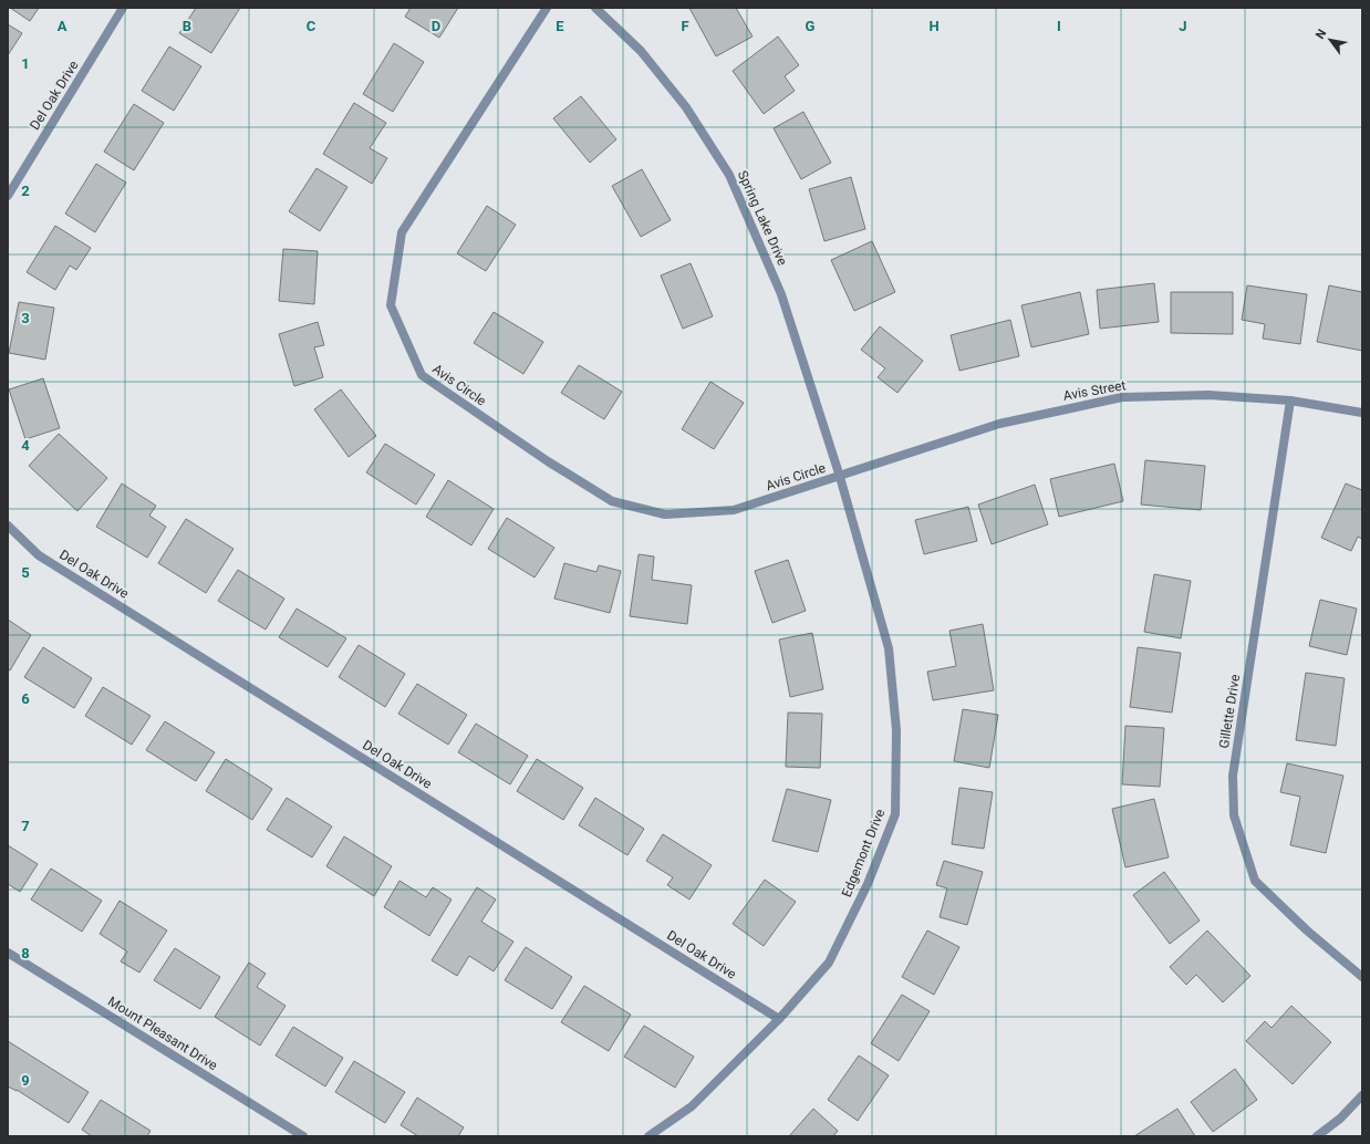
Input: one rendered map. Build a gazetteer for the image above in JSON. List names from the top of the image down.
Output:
{
  "streets": {
    "street": [
      "Del Oak Drive",
      "Spring Lake Drive",
      "Avis Circle",
      "Avis Street",
      "Gillette Drive",
      "Edgemont Drive",
      "Mount Pleasant Drive"
    ]
  },
  "crossings": [
    ["Del Oak Drive", "Edgemont Drive"],
    ["Spring Lake Drive", "Avis Circle"],
    ["Spring Lake Drive", "Avis Street"],
    ["Spring Lake Drive", "Edgemont Drive"],
    ["Avis Circle", "Avis Street"],
    ["Avis Circle", "Edgemont Drive"],
    ["Avis Street", "Gillette Drive"],
    ["Avis Street", "Edgemont Drive"]
  ],
  "north": "top left",
  "grid": {
    "columns": [
      "A",
      "B",
      "C",
      "D",
      "E",
      "F",
      "G",
      "H",
      "I",
      "J"
    ],
    "rows": [
      "1",
      "2",
      "3",
      "4",
      "5",
      "6",
      "7",
      "8",
      "9"
    ]
  }
}
